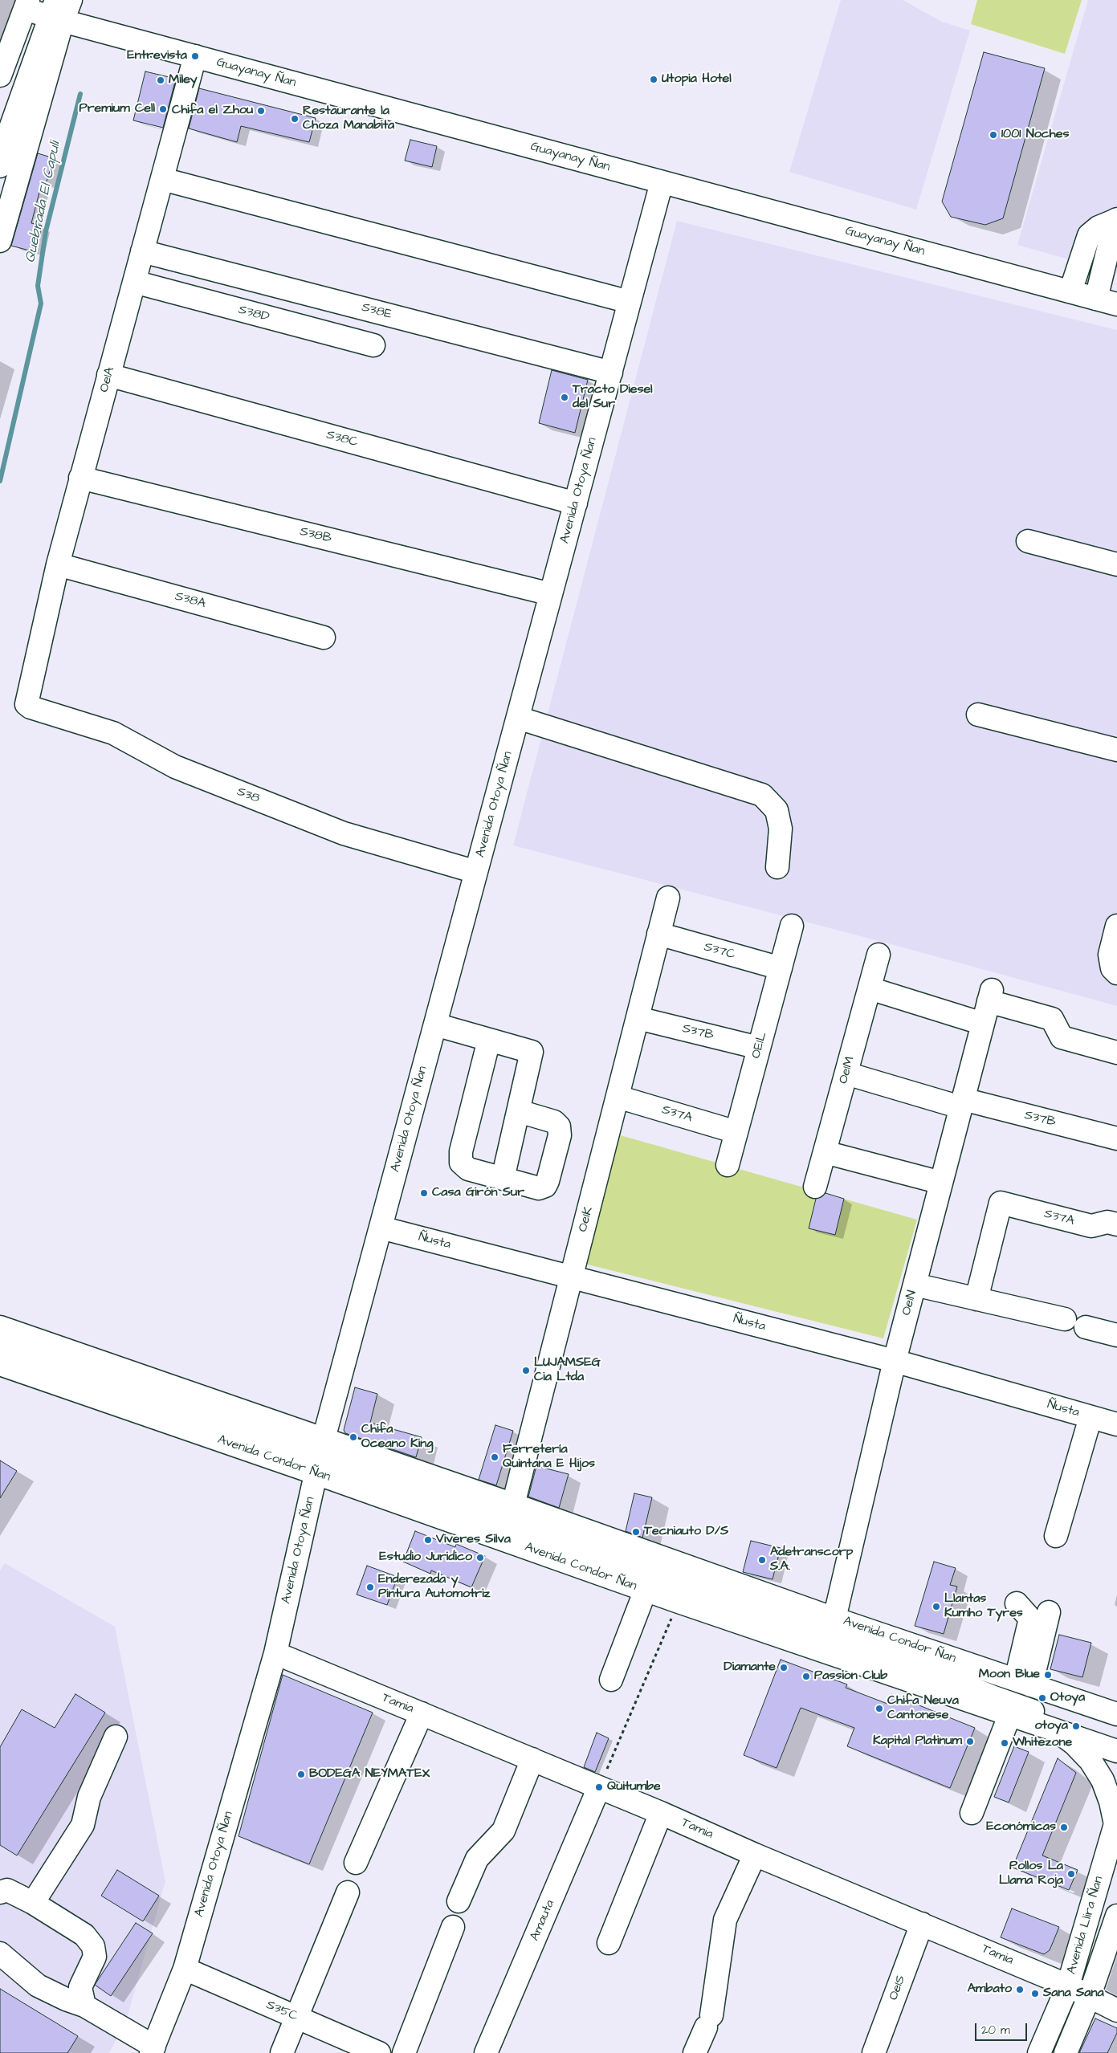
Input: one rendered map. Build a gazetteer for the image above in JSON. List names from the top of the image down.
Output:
{
  "streets": {
    "street": [
      "Guayanay Ñan",
      "S38E",
      "S38D",
      "Oe1A",
      "S38C",
      "Avenida Otoya Ñan",
      "S38B",
      "S38A",
      "S38",
      "S37C",
      "S37B",
      "OE1L",
      "Oe1M",
      "S37A",
      "Oe1K",
      "Ñusta",
      "Oe1N",
      "Avenida Condor Ñan",
      "Tamia",
      "Amauta",
      "Avenida Llira Ñan",
      "Oe1S",
      "S35C"
    ]
  },
  "crossings": [
    ["Guayanay Ñan", "Oe1A"],
    ["Guayanay Ñan", "Avenida Otoya Ñan"],
    ["S38E", "Oe1A"],
    ["S38E", "Avenida Otoya Ñan"],
    ["S38D", "Oe1A"],
    ["Oe1A", "S38C"],
    ["Oe1A", "S38B"],
    ["Oe1A", "S38A"],
    ["Oe1A", "S38"],
    ["S38C", "Avenida Otoya Ñan"],
    ["Avenida Otoya Ñan", "S38B"],
    ["Avenida Otoya Ñan", "S38"],
    ["Avenida Otoya Ñan", "Ñusta"],
    ["Avenida Otoya Ñan", "Avenida Condor Ñan"],
    ["Avenida Otoya Ñan", "Tamia"],
    ["Avenida Otoya Ñan", "S35C"],
    ["S37C", "OE1L"],
    ["S37C", "Oe1K"],
    ["S37B", "OE1L"],
    ["S37B", "Oe1M"],
    ["S37B", "Oe1K"],
    ["S37B", "Oe1N"],
    ["OE1L", "S37A"],
    ["S37A", "Oe1K"],
    ["Oe1K", "Ñusta"],
    ["Oe1K", "Avenida Condor Ñan"],
    ["Ñusta", "Oe1N"],
    ["Oe1N", "Avenida Condor Ñan"],
    ["Tamia", "Amauta"],
    ["Tamia", "Avenida Llira Ñan"],
    ["Tamia", "Oe1S"]
  ],
  "water": ["Quebrada El Capuli"],
  "places": [
    "Entrevista",
    "Utopia Hotel",
    "Miley",
    "Premium Cell",
    "Chifa el Zhou",
    "Restaurante la Choza Manabita",
    "1001 Noches",
    "Tracto Diesel del Sur",
    "Casa Girón Sur",
    "LUJAMSEG Cia Ltda",
    "Chifa Oceano King",
    "Ferretería Quintana E Hijos",
    "Tecniauto D/S",
    "Viveres Silva",
    "Estudio Juridico",
    "Adetranscorp S.A.",
    "Enderezada y Pintura Automotriz",
    "Llantas Kumho Tyres",
    "Diamante",
    "Moon Blue",
    "Passion Club",
    "Otoya",
    "Chifa Neuva Cantonese",
    "otoya",
    "Kapital Platinum",
    "Whitezone",
    "BODEGA NEYMATEX",
    "Quitumbe",
    "Económicas",
    "Pollos La Llama Roja",
    "Ambato",
    "Sana Sana"
  ],
  "scale_bar": "20 m"
}
